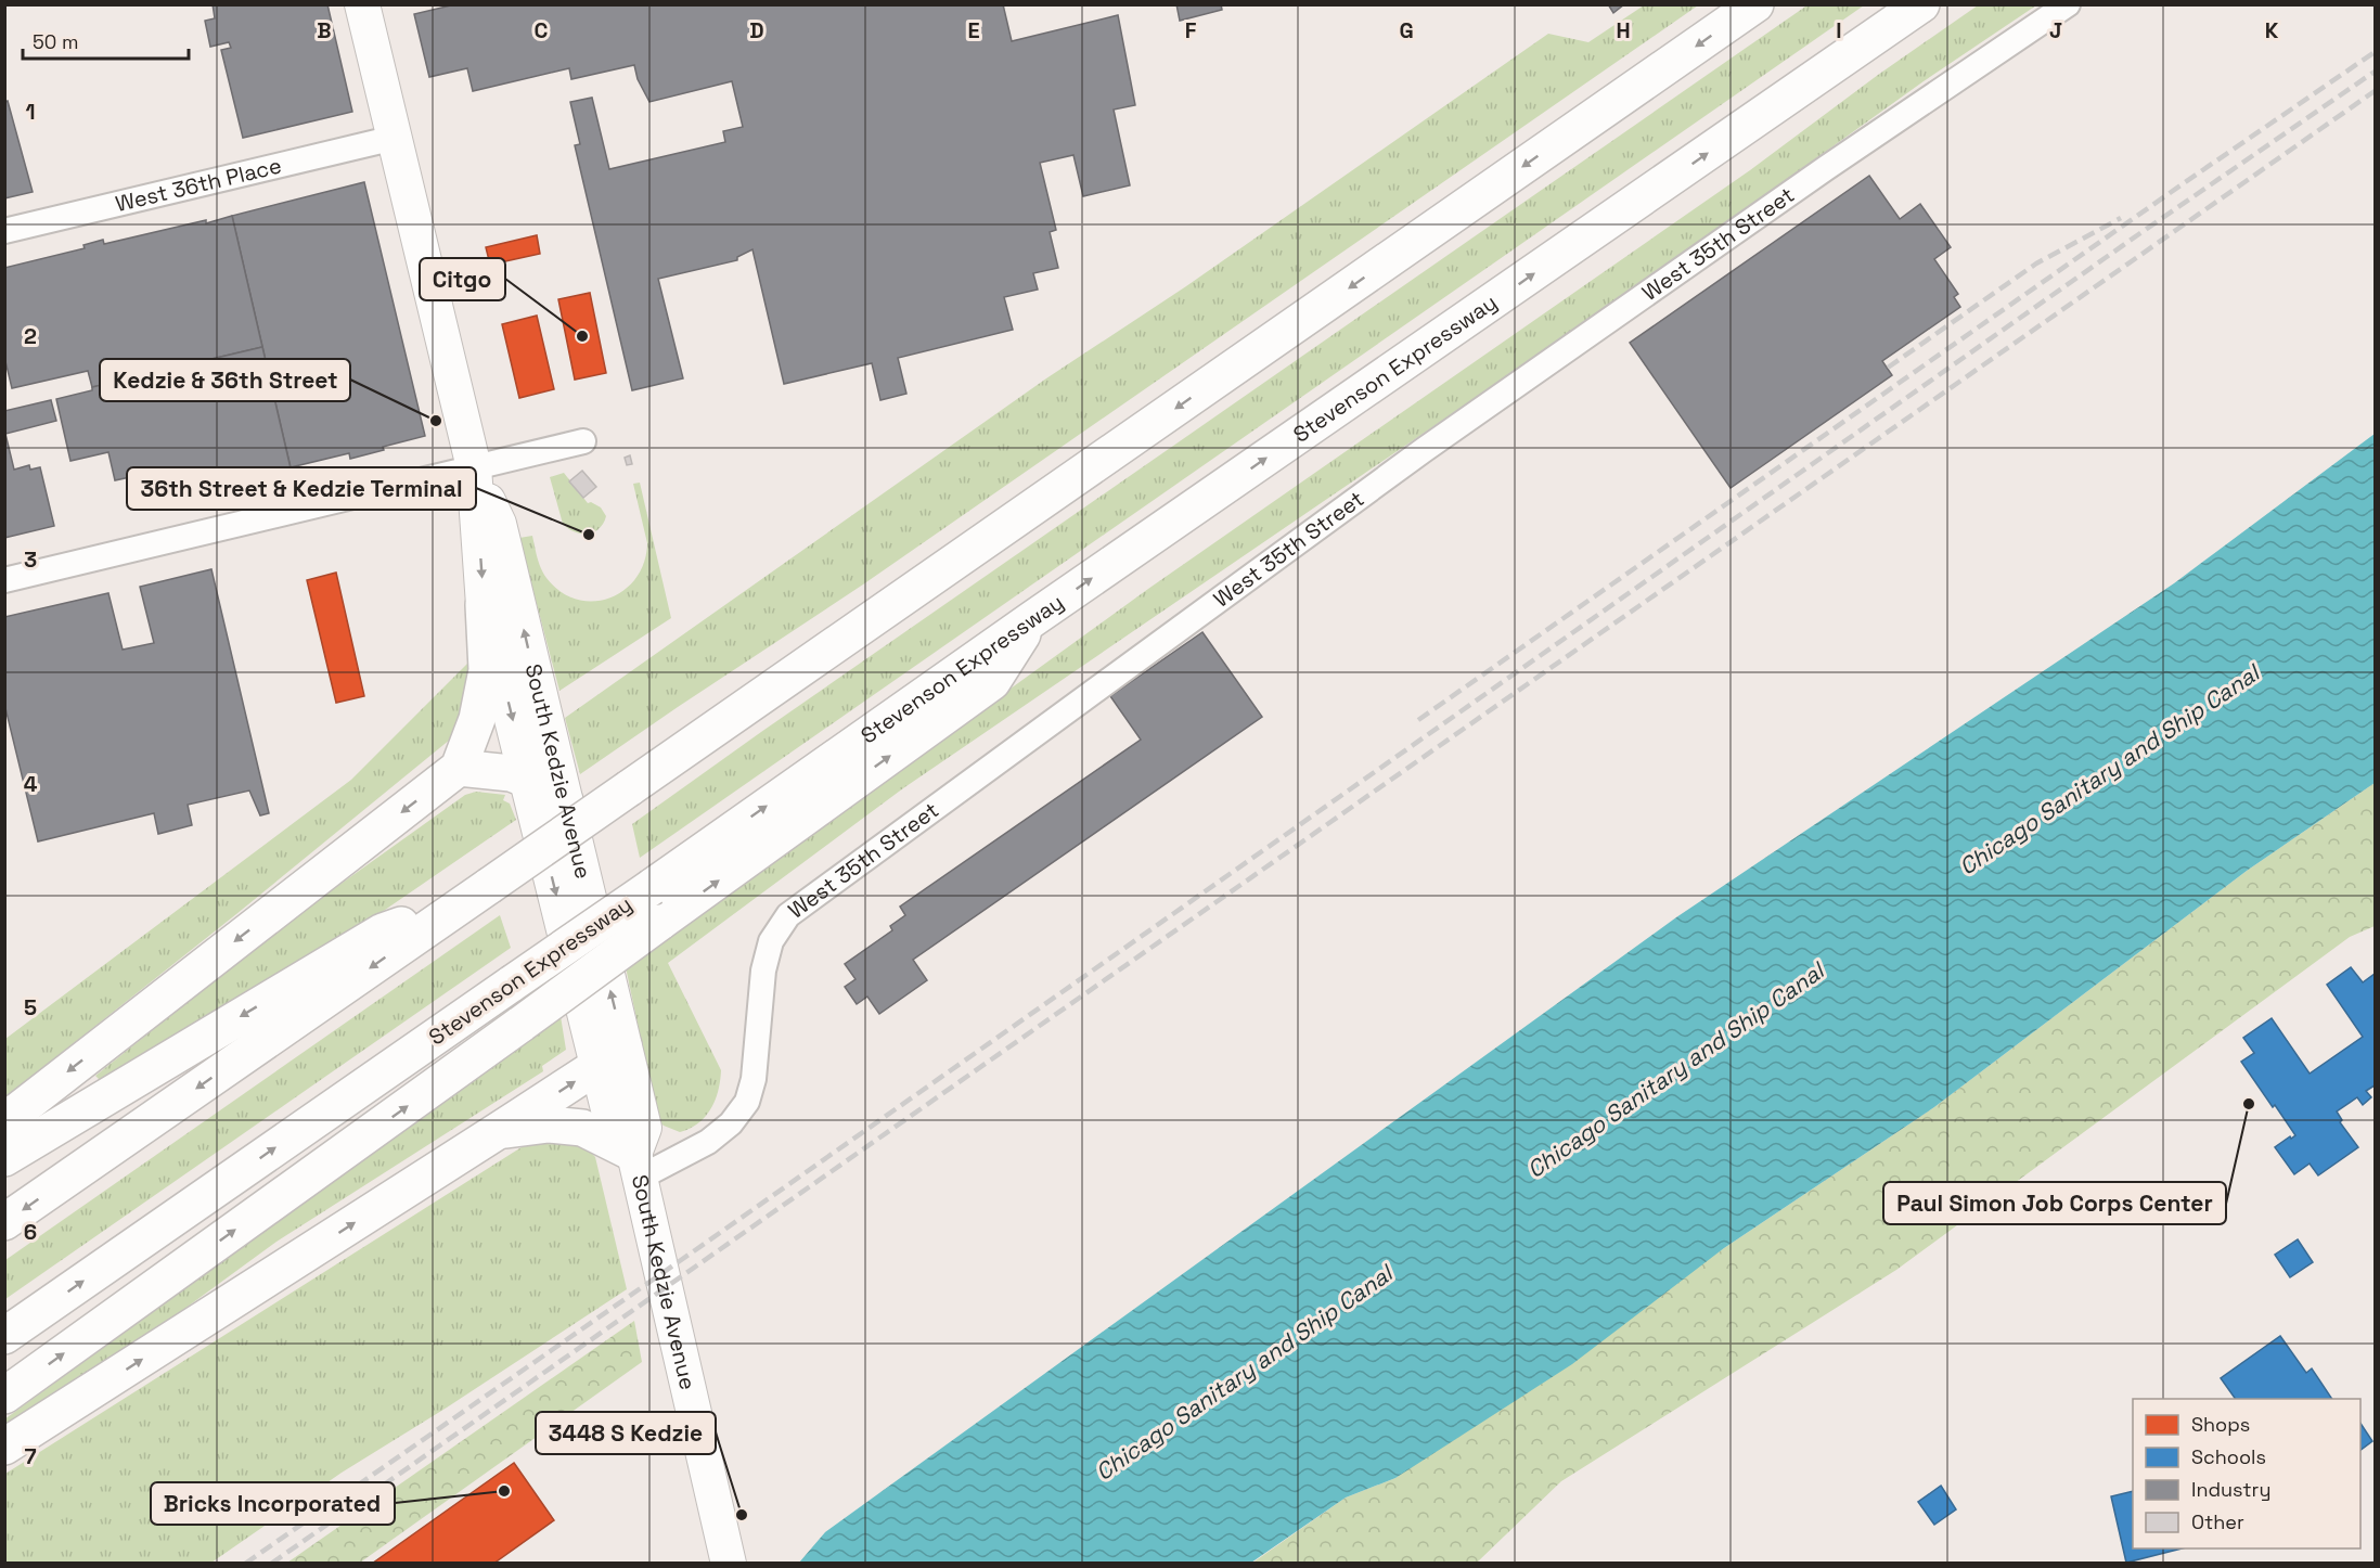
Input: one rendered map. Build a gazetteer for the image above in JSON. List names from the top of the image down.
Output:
{
  "streets": {
    "highway": ["Stevenson Expressway"],
    "main road": ["South Kedzie Avenue"],
    "street": ["West 36th Place", "West 35th Street"]
  },
  "crossings": [
    ["West 36th Place", "South Kedzie Avenue"],
    ["West 35th Street", "South Kedzie Avenue"]
  ],
  "water": ["Chicago Sanitary and Ship Canal"],
  "places": [
    "Citgo",
    "Kedzie & 36th Street",
    "36th Street & Kedzie Terminal",
    "Paul Simon Job Corps Center",
    "Bricks Incorporated",
    "3448 S Kedzie"
  ],
  "legend": [
    "Shops",
    "Schools",
    "Industry",
    "Other"
  ],
  "scale_bar": "50 m",
  "grid": {
    "columns": [
      "B",
      "C",
      "D",
      "E",
      "F",
      "G",
      "H",
      "I",
      "J",
      "K"
    ],
    "rows": [
      "1",
      "2",
      "3",
      "4",
      "5",
      "6",
      "7"
    ]
  }
}
